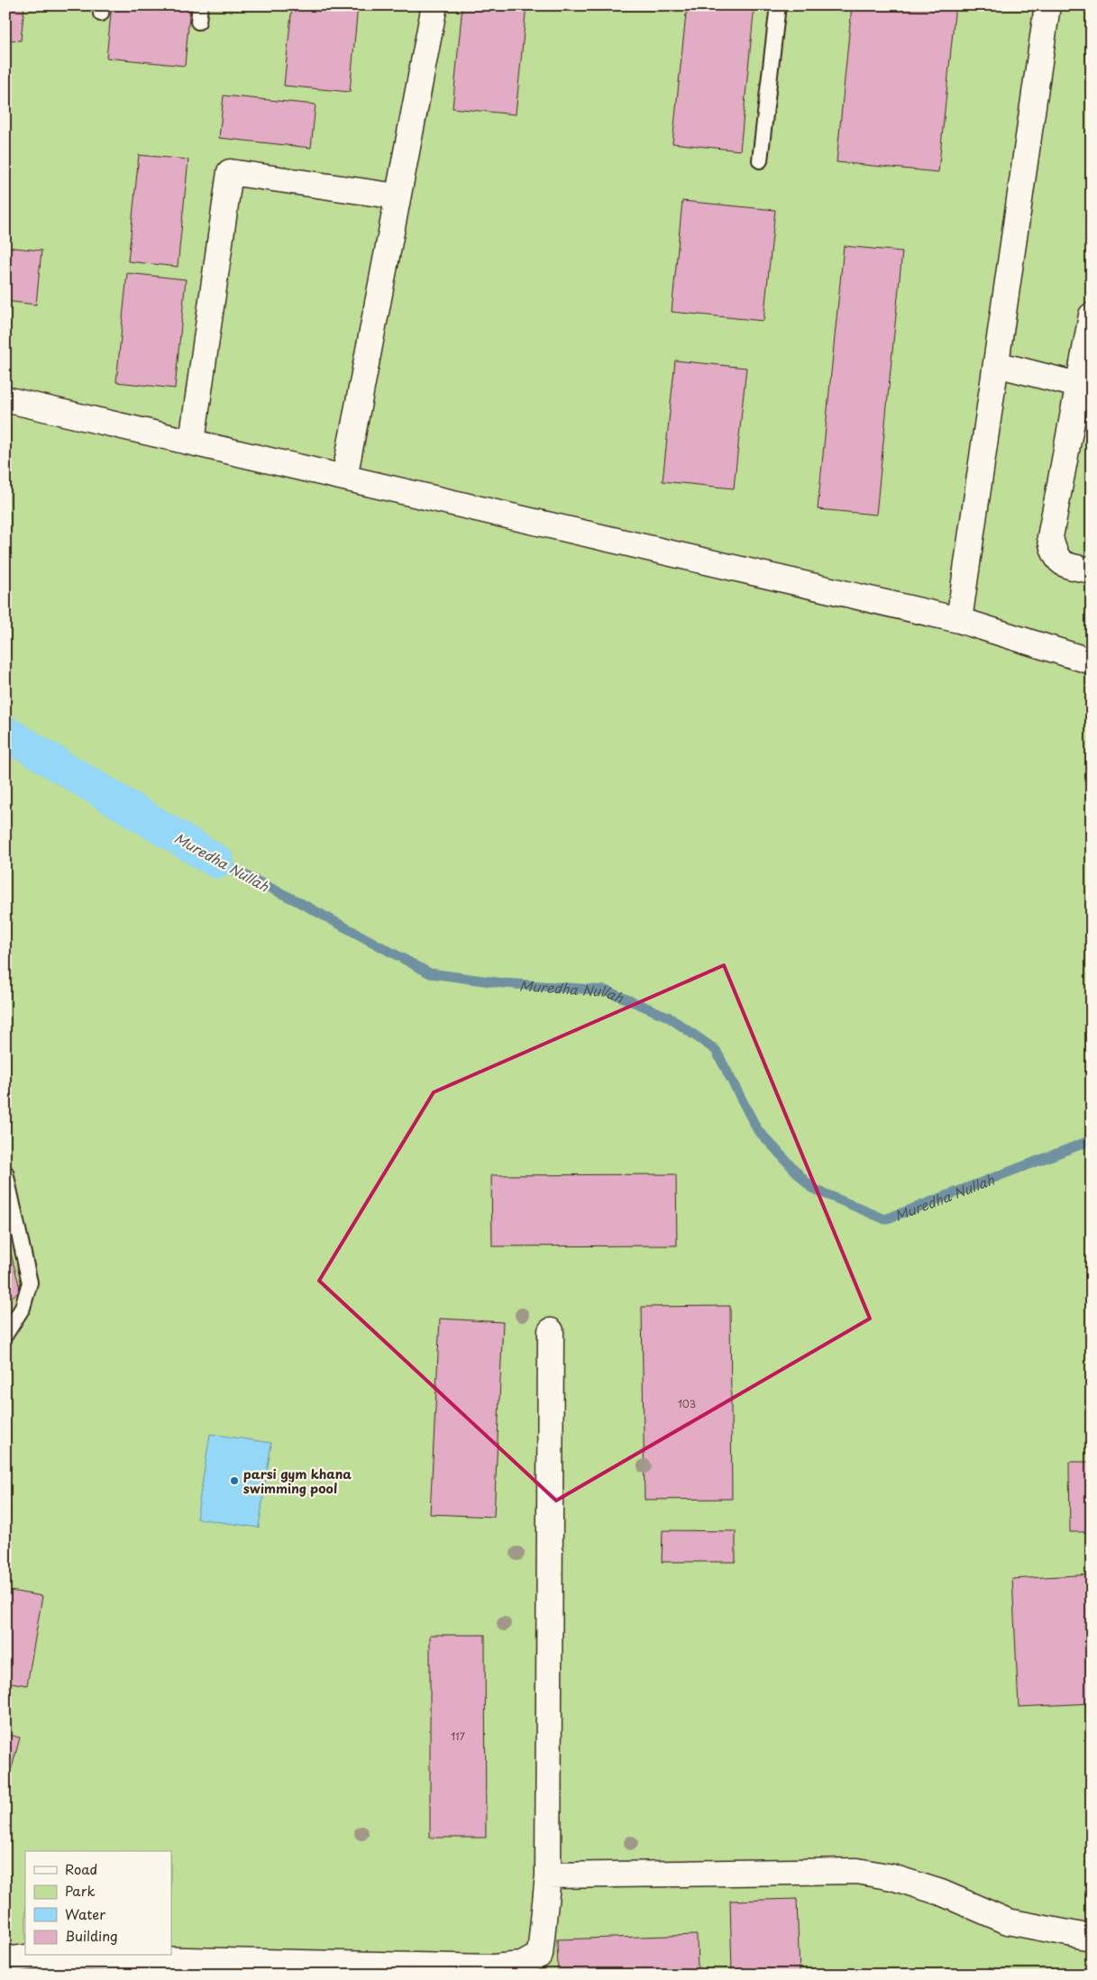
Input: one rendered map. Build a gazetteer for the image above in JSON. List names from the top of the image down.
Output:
{
  "water": ["Muredha Nullah"],
  "places": ["parsi gym khana swimming pool"],
  "house_numbers": ["103", "117"],
  "legend": [
    "Road",
    "Park",
    "Water",
    "Building"
  ]
}
